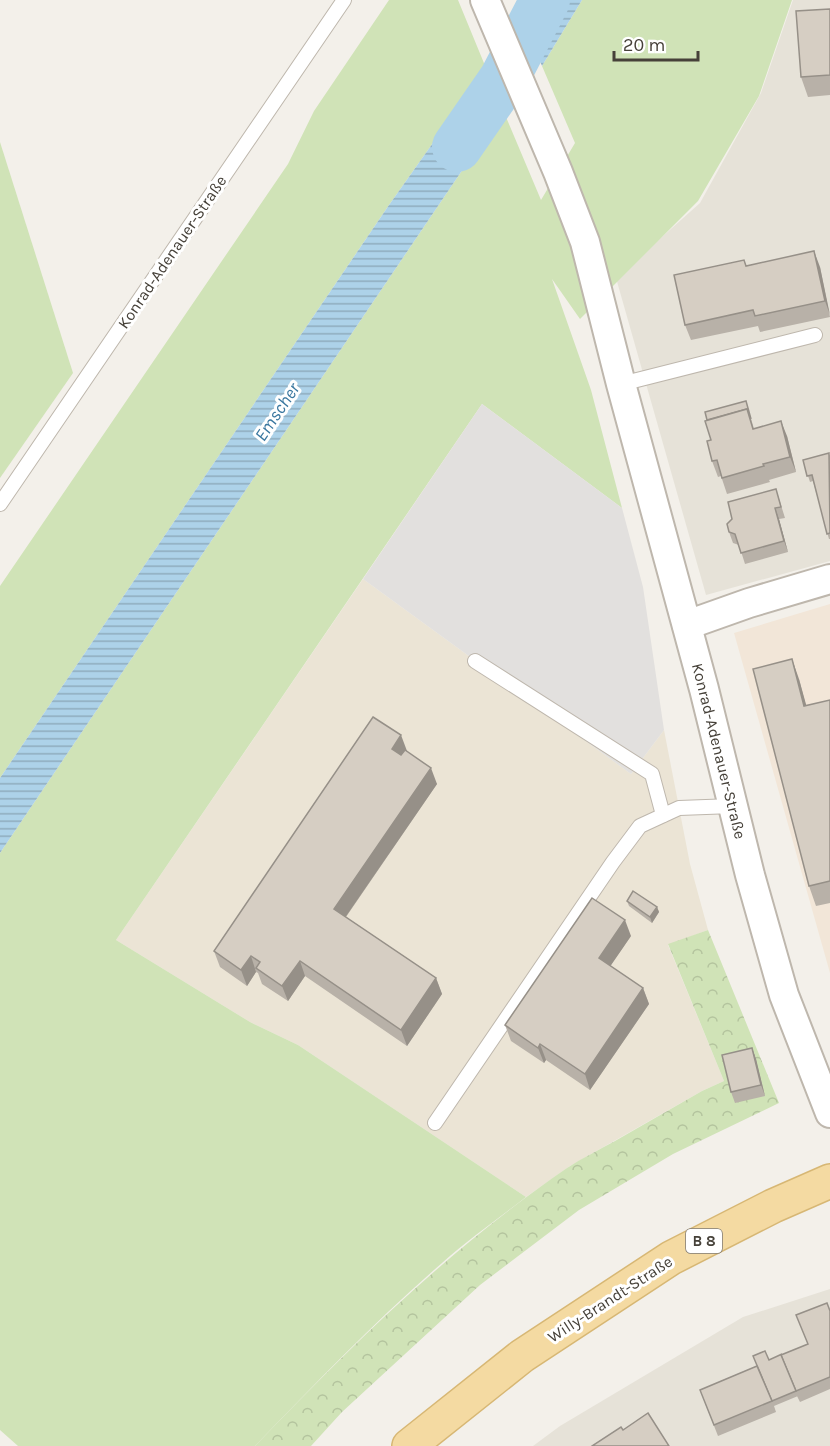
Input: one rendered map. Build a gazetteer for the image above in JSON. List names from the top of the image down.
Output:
{
  "streets": {
    "main road": ["B 8", "Willy-Brandt-Straße"],
    "street": ["Konrad-Adenauer-Straße"]
  },
  "water": ["Emscher"],
  "scale_bar": "20 m"
}
